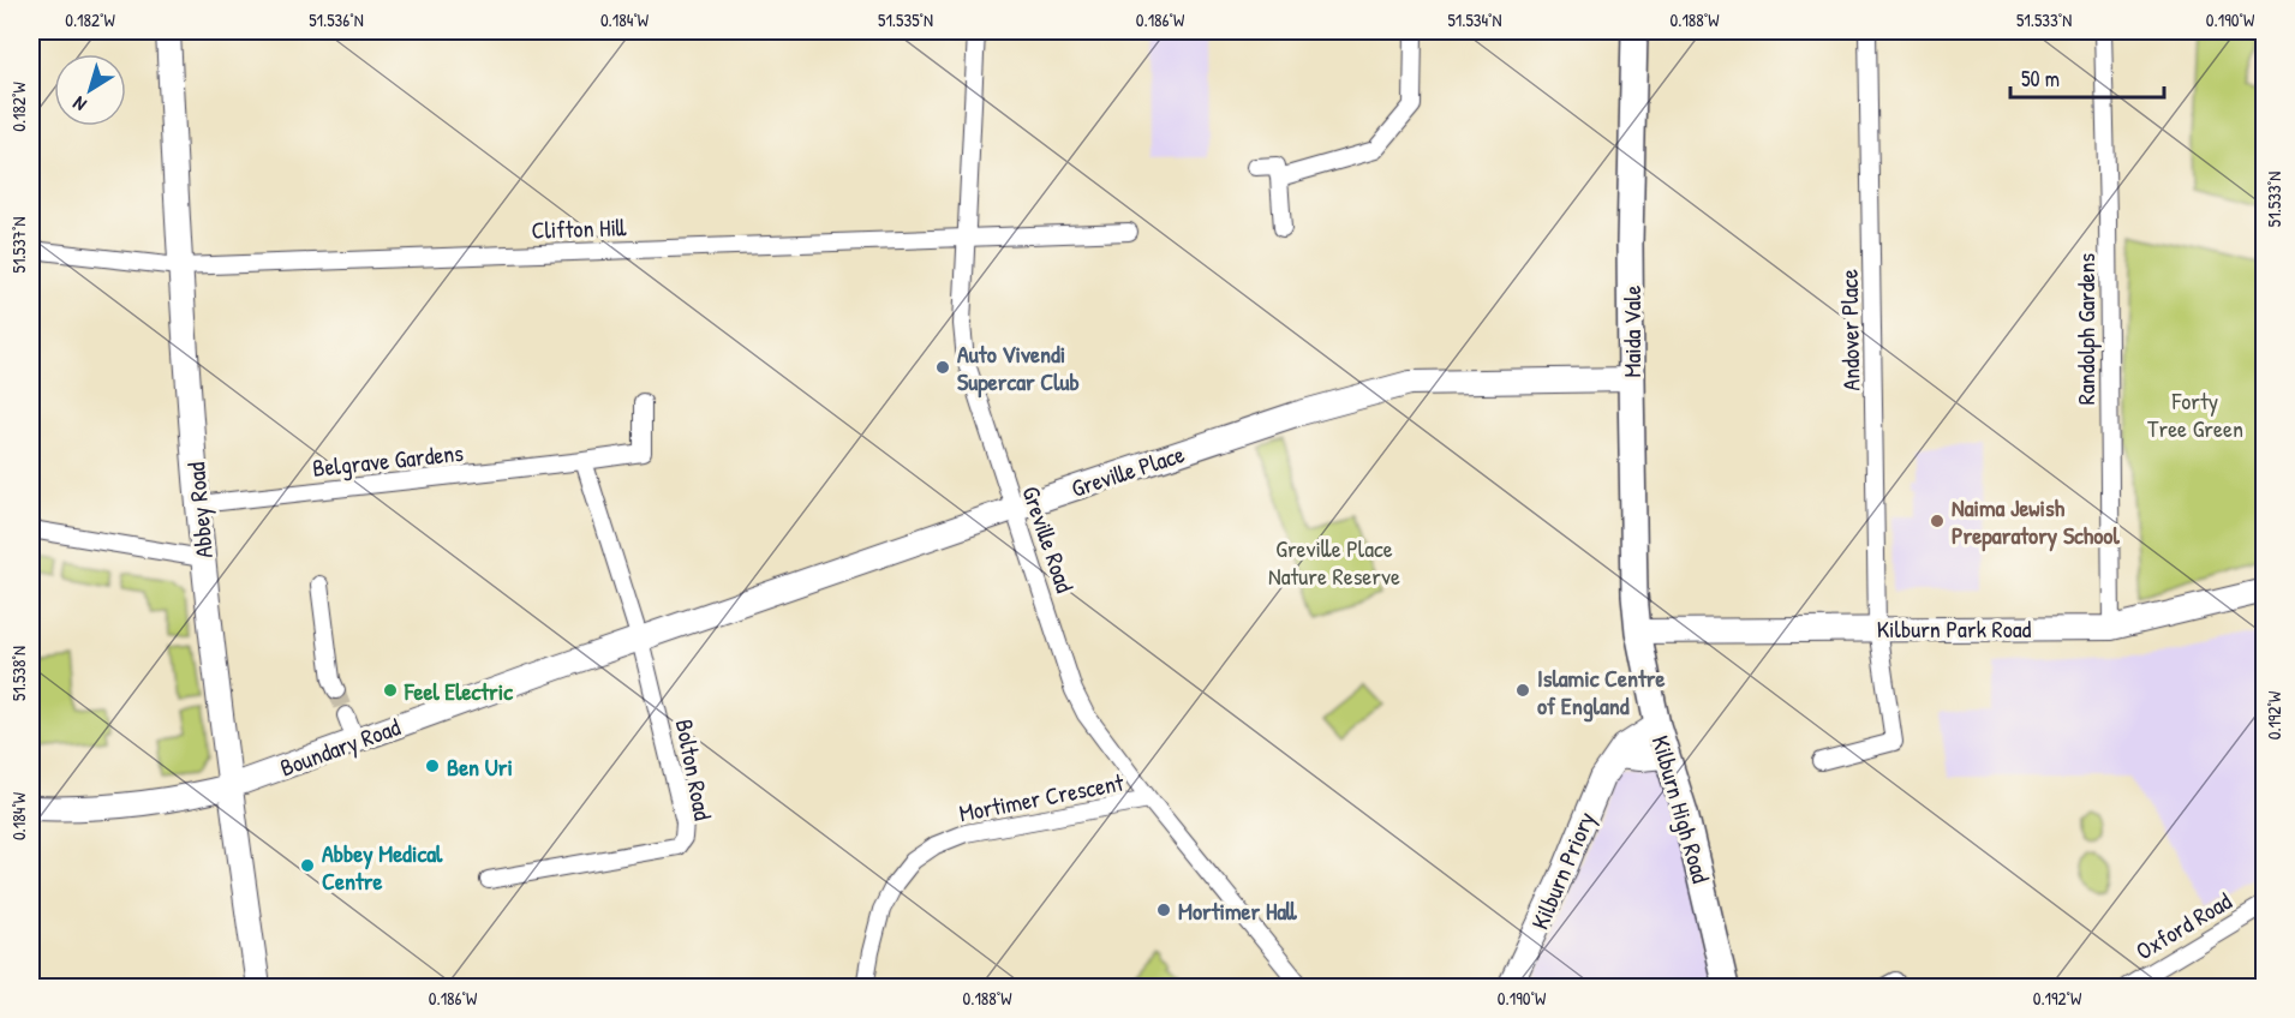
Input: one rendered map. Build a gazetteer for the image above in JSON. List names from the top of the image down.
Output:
{
  "streets": {
    "main road": ["Maida Vale", "Kilburn High Road"],
    "street": [
      "Clifton Hill",
      "Randolph Gardens",
      "Andover Place",
      "Belgrave Gardens",
      "Greville Place",
      "Abbey Road",
      "Greville Road",
      "Kilburn Park Road",
      "Boundary Road",
      "Bolton Road",
      "Mortimer Crescent",
      "Kilburn Priory",
      "Oxford Road"
    ]
  },
  "crossings": [
    ["Clifton Hill", "Abbey Road"],
    ["Clifton Hill", "Greville Road"],
    ["Randolph Gardens", "Kilburn Park Road"],
    ["Andover Place", "Kilburn Park Road"],
    ["Maida Vale", "Greville Place"],
    ["Maida Vale", "Kilburn Park Road"],
    ["Maida Vale", "Kilburn High Road"],
    ["Belgrave Gardens", "Abbey Road"],
    ["Greville Place", "Greville Road"],
    ["Greville Place", "Boundary Road"],
    ["Greville Place", "Bolton Road"],
    ["Abbey Road", "Boundary Road"],
    ["Greville Road", "Mortimer Crescent"],
    ["Kilburn Park Road", "Kilburn High Road"],
    ["Boundary Road", "Bolton Road"],
    ["Kilburn High Road", "Kilburn Priory"]
  ],
  "parks": ["Forty Tree Green", "Greville Place Nature Reserve"],
  "places": [
    "Auto Vivendi Supercar Club",
    "Naima Jewish Preparatory School",
    "Feel Electric",
    "Islamic Centre of England",
    "Ben Uri",
    "Abbey Medical Centre",
    "Mortimer Hall"
  ],
  "scale_bar": "50 m",
  "north": "bottom left",
  "coordinates": [
    "0.182°W",
    "51.536°N",
    "0.184°W",
    "51.535°N",
    "0.186°W",
    "51.534°N",
    "0.188°W",
    "51.533°N",
    "0.190°W",
    "51.537°N",
    "51.538°N",
    "0.192°W"
  ]
}
